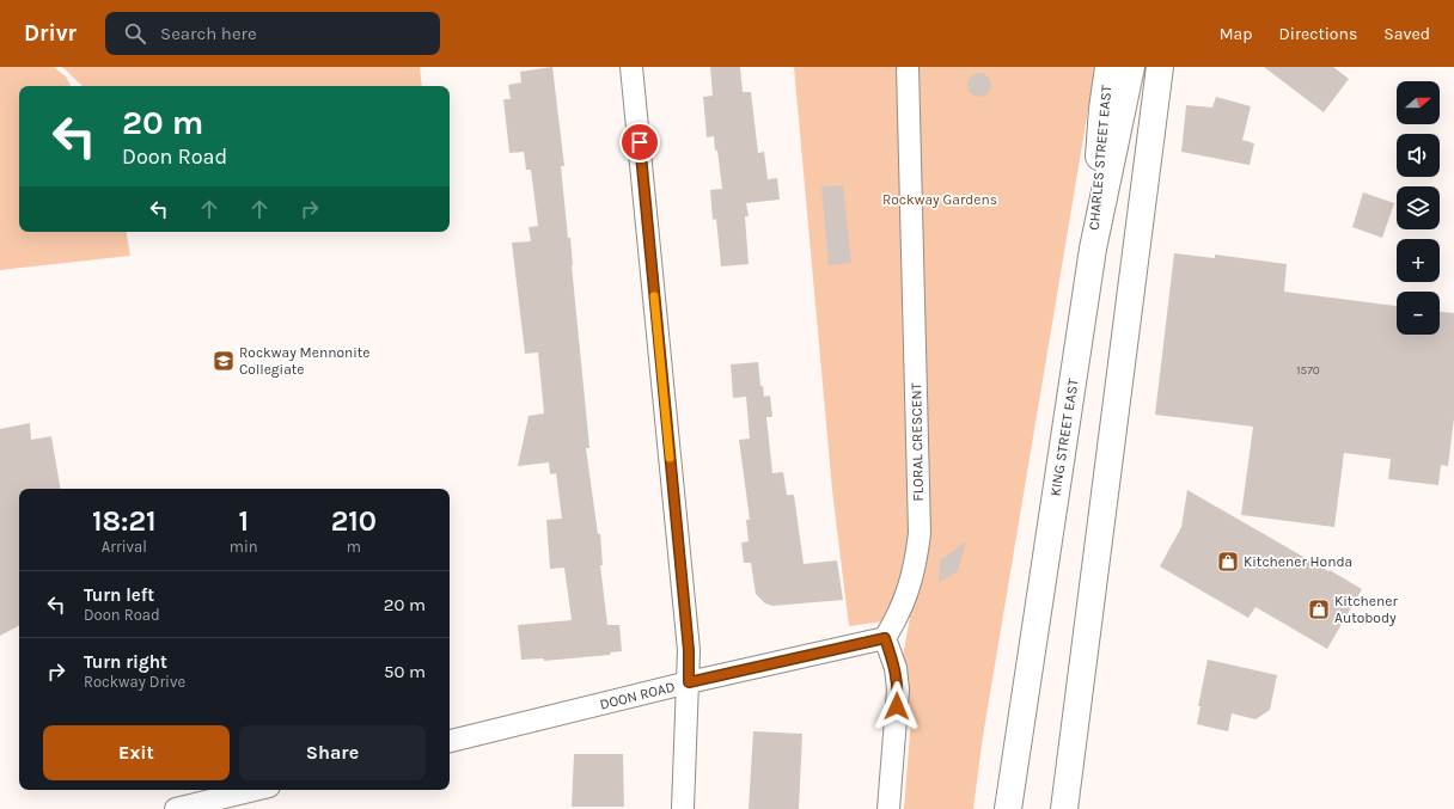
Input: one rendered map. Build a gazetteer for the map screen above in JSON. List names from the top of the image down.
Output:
{
  "streets": {
    "main road": ["CHARLES STREET EAST", "KING STREET EAST"],
    "street": ["FLORAL CRESCENT", "DOON ROAD"]
  },
  "crossings": [
    ["CHARLES STREET EAST", "KING STREET EAST"],
    ["FLORAL CRESCENT", "DOON ROAD"]
  ],
  "parks": ["Rockway Gardens"],
  "places": {
    "school or university": ["Rockway Mennonite Collegiate"],
    "shop": ["Kitchener Honda", "Kitchener Autobody"]
  },
  "house_numbers": ["1570"],
  "north": "right",
  "page": {
    "header": "Drivr",
    "search": "Search here",
    "nav": ["Map", "Directions", "Saved"],
    "map_buttons": ["+", "−"],
    "turn": ["20 m", "Doon Road"],
    "eta": [
      "18:21",
      "Arrival",
      "1",
      "min",
      "210",
      "m"
    ],
    "list": [
      {
        "name": "Turn left",
        "note": "Doon Road",
        "value": "20 m"
      },
      {
        "name": "Turn right",
        "note": "Rockway Drive",
        "value": "50 m"
      }
    ],
    "buttons": ["Exit", "Share"]
  }
}
